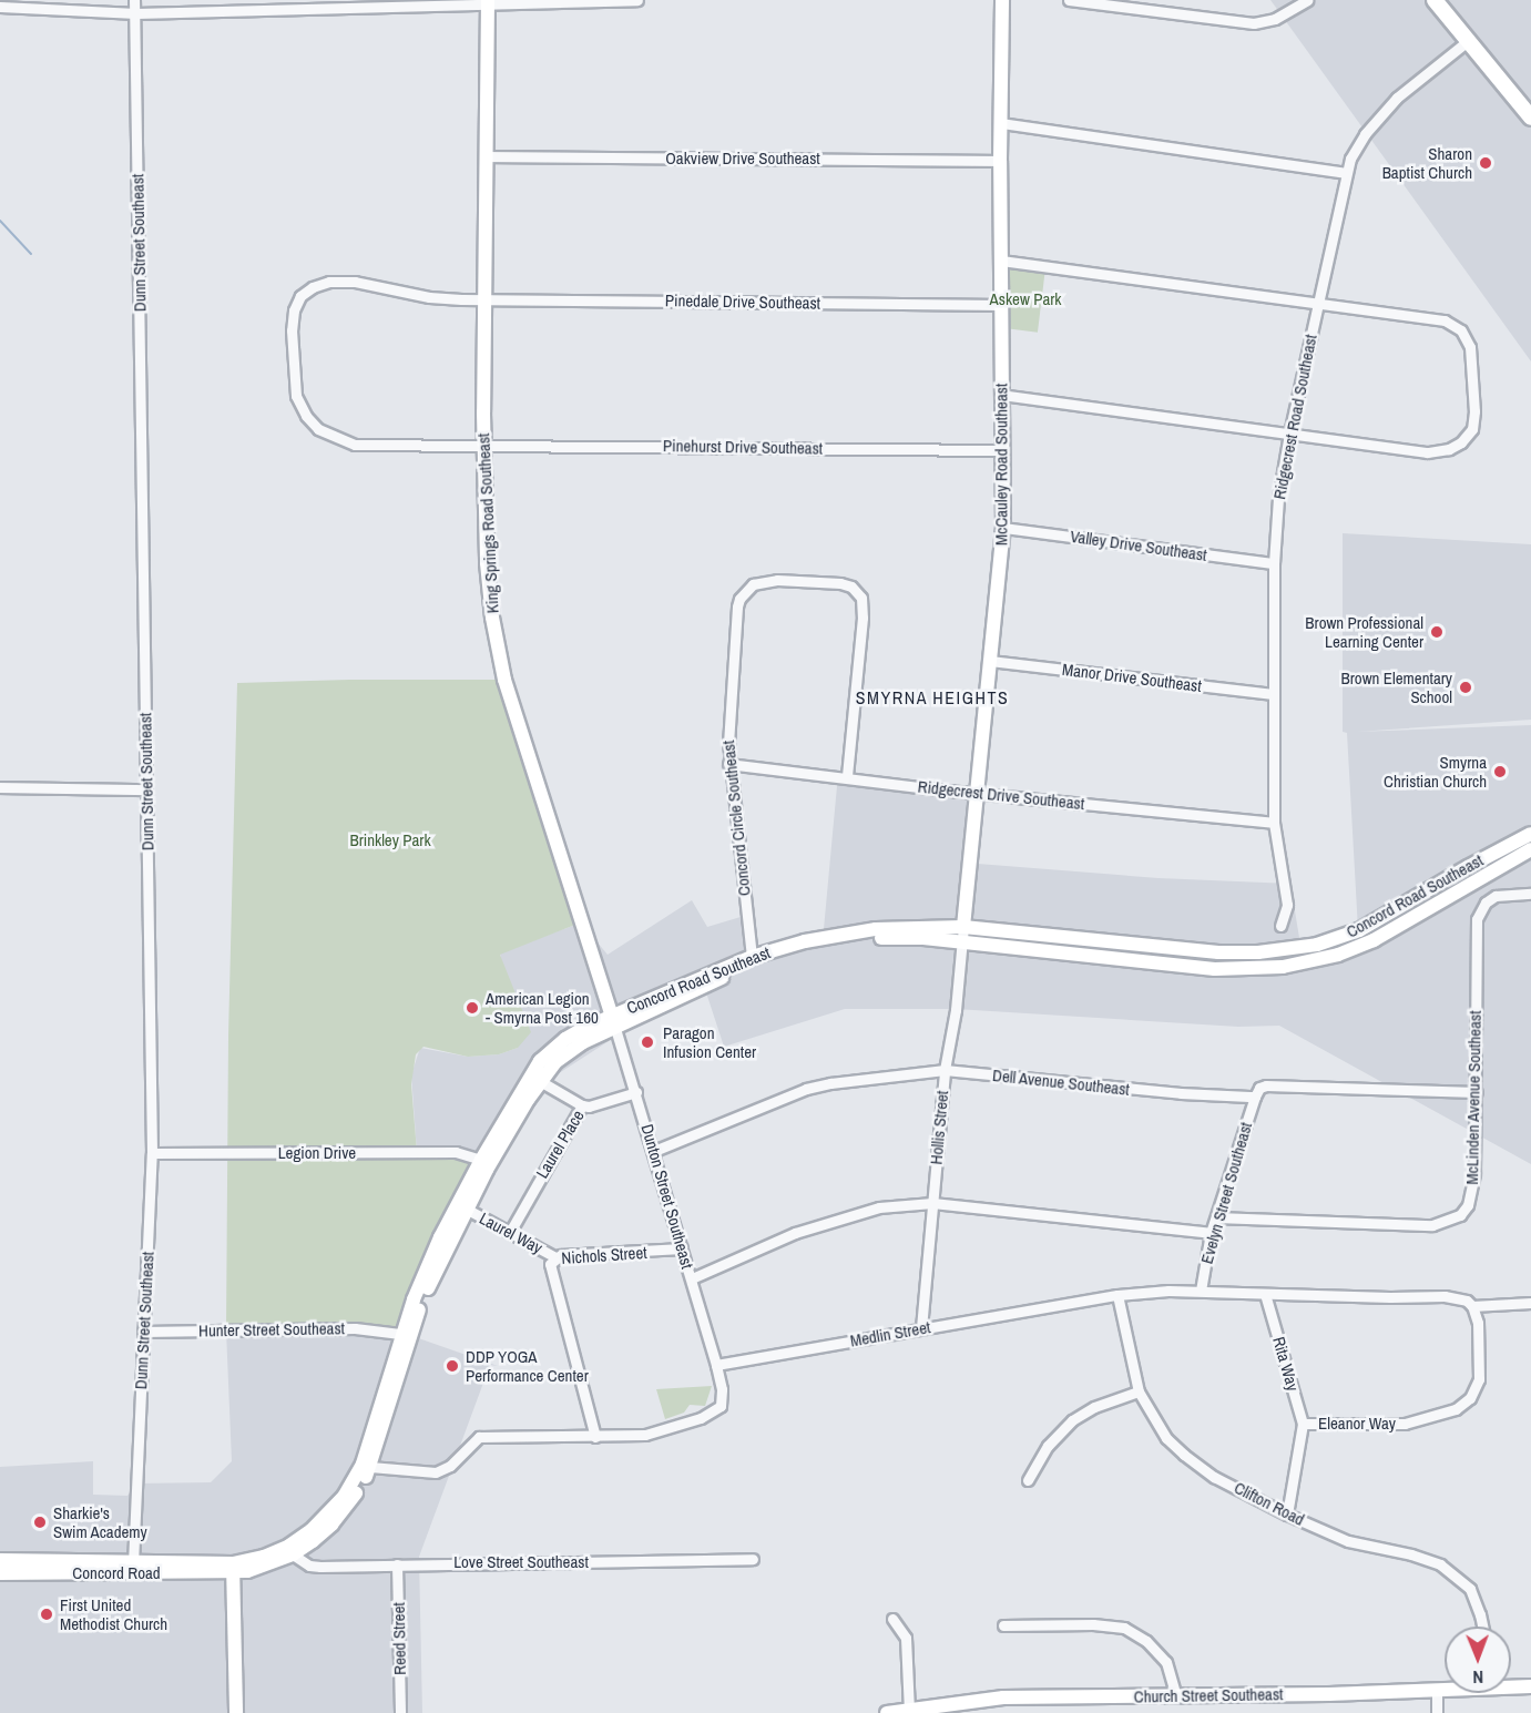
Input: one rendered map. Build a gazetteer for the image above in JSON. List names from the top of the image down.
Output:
{
  "streets": {
    "main road": [
      "McCauley Road Southeast",
      "King Springs Road Southeast",
      "Concord Road Southeast",
      "Concord Road",
      "Church Street Southeast"
    ],
    "street": [
      "Oakview Drive Southeast",
      "Dunn Street Southeast",
      "Pinedale Drive Southeast",
      "Ridgecrest Road Southeast",
      "Pinehurst Drive Southeast",
      "Valley Drive Southeast",
      "Manor Drive Southeast",
      "Ridgecrest Drive Southeast",
      "Concord Circle Southeast",
      "Dell Avenue Southeast",
      "McLinden Avenue Southeast",
      "Hollis Street",
      "Laurel Place",
      "Legion Drive",
      "Evelyn Street Southeast",
      "Dunton Street Southeast",
      "Laurel Way",
      "Nichols Street",
      "Hunter Street Southeast",
      "Medlin Street",
      "Rita Way",
      "Eleanor Way",
      "Clifton Road",
      "Love Street Southeast",
      "Reed Street"
    ]
  },
  "crossings": [
    ["Oakview Drive Southeast", "McCauley Road Southeast"],
    ["Oakview Drive Southeast", "King Springs Road Southeast"],
    ["Dunn Street Southeast", "Legion Drive"],
    ["Dunn Street Southeast", "Hunter Street Southeast"],
    ["Dunn Street Southeast", "Concord Road"],
    ["Pinedale Drive Southeast", "Pinehurst Drive Southeast"],
    ["Pinedale Drive Southeast", "McCauley Road Southeast"],
    ["Pinedale Drive Southeast", "King Springs Road Southeast"],
    ["Ridgecrest Road Southeast", "Valley Drive Southeast"],
    ["Ridgecrest Road Southeast", "Manor Drive Southeast"],
    ["Ridgecrest Road Southeast", "Ridgecrest Drive Southeast"],
    ["Pinehurst Drive Southeast", "McCauley Road Southeast"],
    ["Pinehurst Drive Southeast", "King Springs Road Southeast"],
    ["McCauley Road Southeast", "Valley Drive Southeast"],
    ["McCauley Road Southeast", "Manor Drive Southeast"],
    ["McCauley Road Southeast", "Ridgecrest Drive Southeast"],
    ["McCauley Road Southeast", "Concord Road Southeast"],
    ["McCauley Road Southeast", "Hollis Street"],
    ["King Springs Road Southeast", "Concord Road Southeast"],
    ["King Springs Road Southeast", "Dunton Street Southeast"],
    ["Ridgecrest Drive Southeast", "Concord Circle Southeast"],
    ["Concord Circle Southeast", "Concord Road Southeast"],
    ["Concord Road Southeast", "Hollis Street"],
    ["Concord Road Southeast", "Legion Drive"],
    ["Concord Road Southeast", "Dunton Street Southeast"],
    ["Concord Road Southeast", "Laurel Way"],
    ["Concord Road Southeast", "Hunter Street Southeast"],
    ["Concord Road Southeast", "Love Street Southeast"],
    ["Concord Road Southeast", "Concord Road"],
    ["Dell Avenue Southeast", "McLinden Avenue Southeast"],
    ["Dell Avenue Southeast", "Hollis Street"],
    ["Dell Avenue Southeast", "Evelyn Street Southeast"],
    ["Dell Avenue Southeast", "Dunton Street Southeast"],
    ["McLinden Avenue Southeast", "Evelyn Street Southeast"],
    ["Hollis Street", "Medlin Street"],
    ["Laurel Place", "Dunton Street Southeast"],
    ["Laurel Place", "Laurel Way"],
    ["Evelyn Street Southeast", "Medlin Street"],
    ["Dunton Street Southeast", "Nichols Street"],
    ["Dunton Street Southeast", "Medlin Street"],
    ["Laurel Way", "Nichols Street"],
    ["Medlin Street", "Rita Way"],
    ["Medlin Street", "Eleanor Way"],
    ["Medlin Street", "Clifton Road"],
    ["Rita Way", "Eleanor Way"],
    ["Rita Way", "Clifton Road"],
    ["Love Street Southeast", "Reed Street"]
  ],
  "districts": ["SMYRNA HEIGHTS"],
  "parks": ["Askew Park", "Brinkley Park"],
  "places": [
    "Sharon Baptist Church",
    "Brown Professional Learning Center",
    "Brown Elementary School",
    "Smyrna Christian Church",
    "American Legion - Smyrna Post 160",
    "Paragon Infusion Center",
    "DDP YOGA Performance Center",
    "Sharkie's Swim Academy",
    "First United Methodist Church"
  ],
  "north": "bottom"
}
